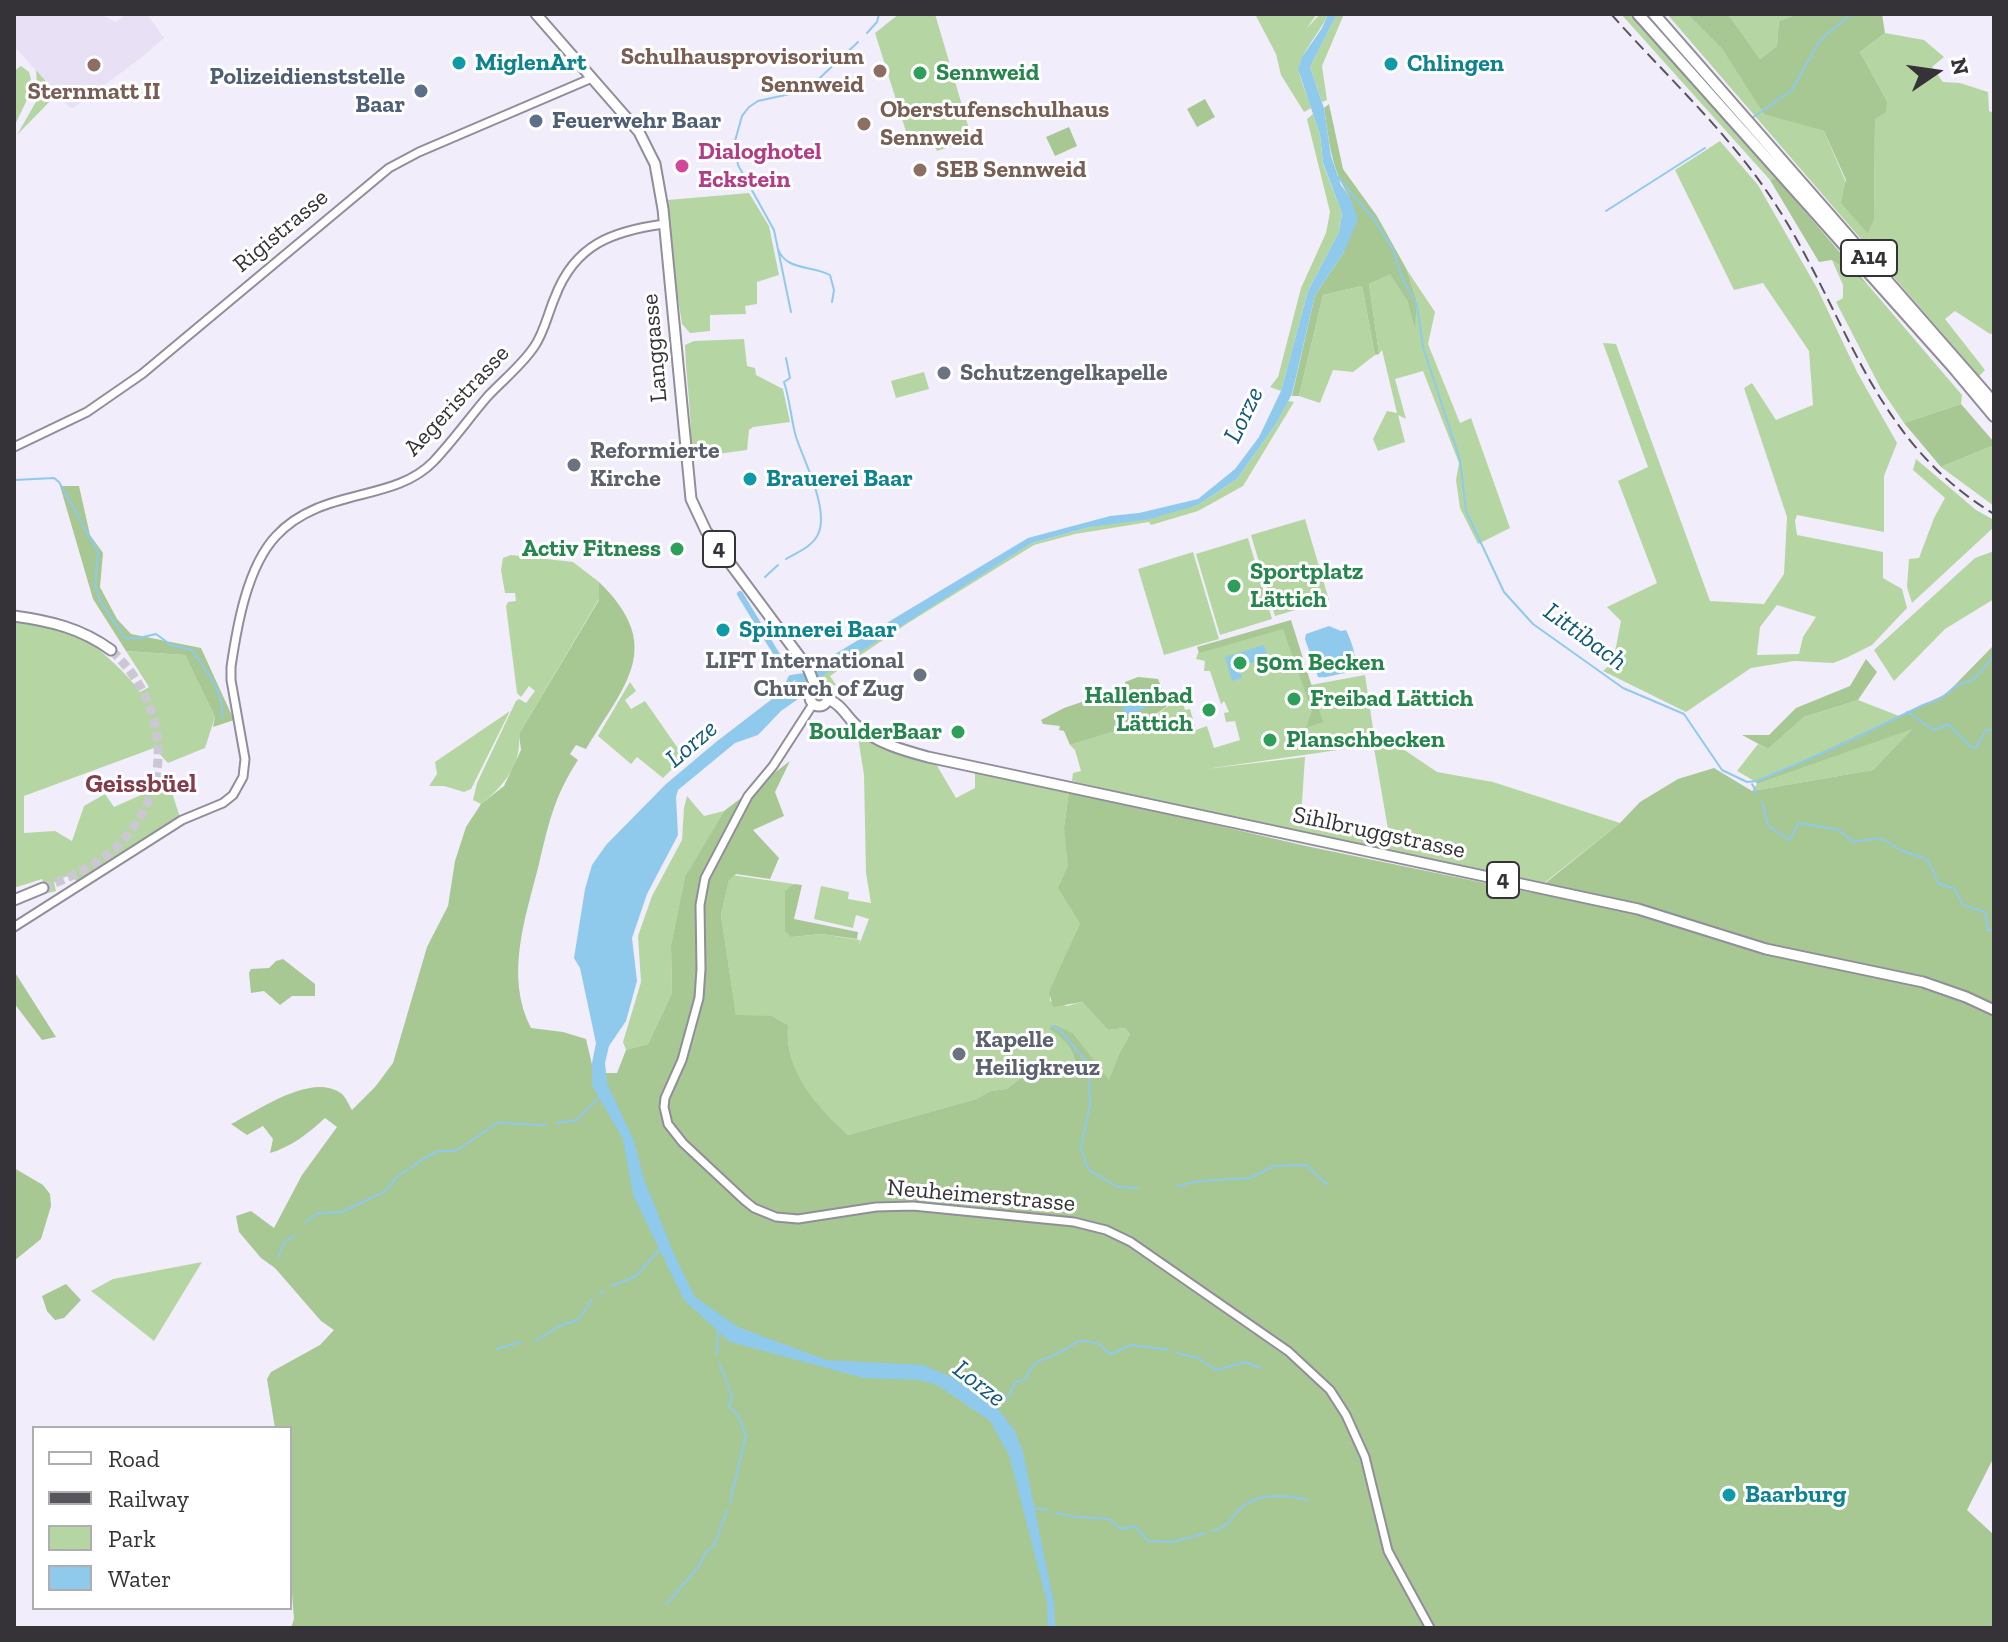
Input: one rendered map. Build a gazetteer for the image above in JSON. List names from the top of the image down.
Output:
{
  "streets": {
    "highway": ["A14"],
    "main road": ["Langgasse", "4", "Sihlbruggstrasse"],
    "street": ["Rigistrasse", "Aegeristrasse", "Neuheimerstrasse"]
  },
  "crossings": [
    ["Rigistrasse", "Langgasse"],
    ["Rigistrasse", "4"],
    ["Langgasse", "Aegeristrasse"],
    ["Langgasse", "4"],
    ["Langgasse", "Sihlbruggstrasse"],
    ["Sihlbruggstrasse", "Neuheimerstrasse"]
  ],
  "districts": ["Geissbüel"],
  "water": ["Lorze", "Littibach"],
  "places": [
    "MiglenArt",
    "Chlingen",
    "Sternmatt II",
    "Schulhausprovisorium Sennweid",
    "Sennweid",
    "Polizeidienststelle Baar",
    "Feuerwehr Baar",
    "Oberstufenschulhaus Sennweid",
    "Dialoghotel Eckstein",
    "SEB Sennweid",
    "Schutzengelkapelle",
    "Reformierte Kirche",
    "Brauerei Baar",
    "Activ Fitness",
    "Sportplatz Lättich",
    "Spinnerei Baar",
    "50m Becken",
    "LIFT International Church of Zug",
    "Freibad Lättich",
    "Hallenbad Lättich",
    "BoulderBaar",
    "Planschbecken",
    "Kapelle Heiligkreuz",
    "Baarburg"
  ],
  "legend": [
    "Road",
    "Railway",
    "Park",
    "Water"
  ],
  "north": "right"
}
